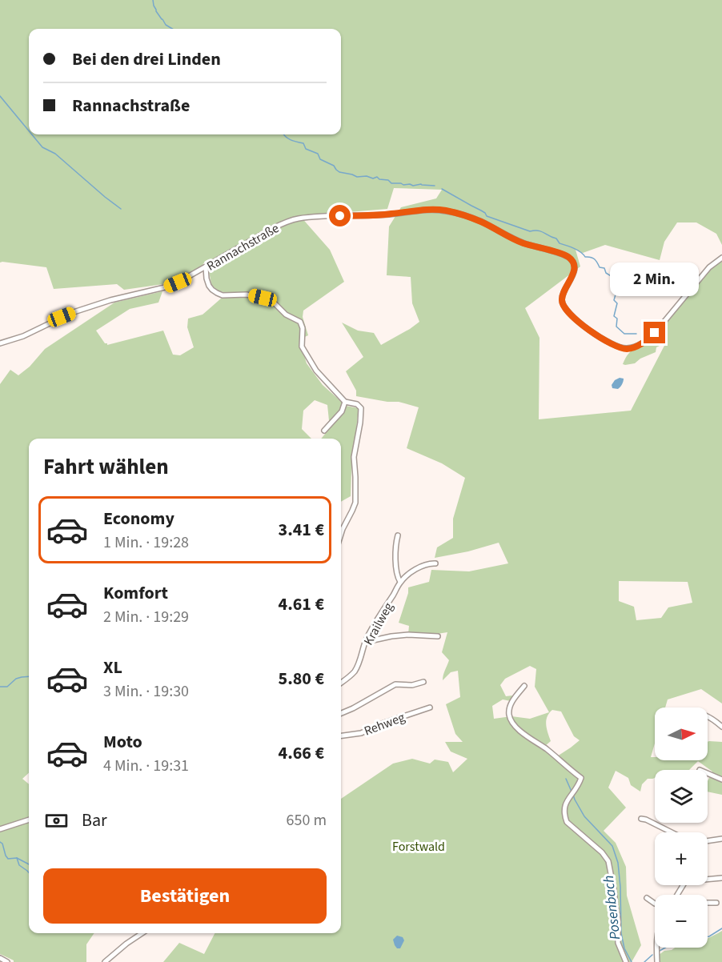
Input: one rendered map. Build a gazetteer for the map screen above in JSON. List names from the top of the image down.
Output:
{
  "streets": {
    "street": ["Rannachstraße", "Krailweg", "Rehweg"]
  },
  "water": ["Posenbach"],
  "parks": ["Forstwald"],
  "north": "right",
  "page": {
    "banner": ["Bei den drei Linden", "Rannachstraße"],
    "bubble": "2 Min.",
    "heading": "Fahrt wählen",
    "list": [
      {
        "name": "Economy",
        "note": "1 Min. · 19:28",
        "value": "3.41 €"
      },
      {
        "name": "Komfort",
        "note": "2 Min. · 19:29",
        "value": "4.61 €"
      },
      {
        "name": "XL",
        "note": "3 Min. · 19:30",
        "value": "5.80 €"
      },
      {
        "name": "Moto",
        "note": "4 Min. · 19:31",
        "value": "4.66 €"
      }
    ],
    "map_buttons": ["+", "−"],
    "pay": ["Bar", "650 m"],
    "buttons": "Bestätigen"
  }
}
